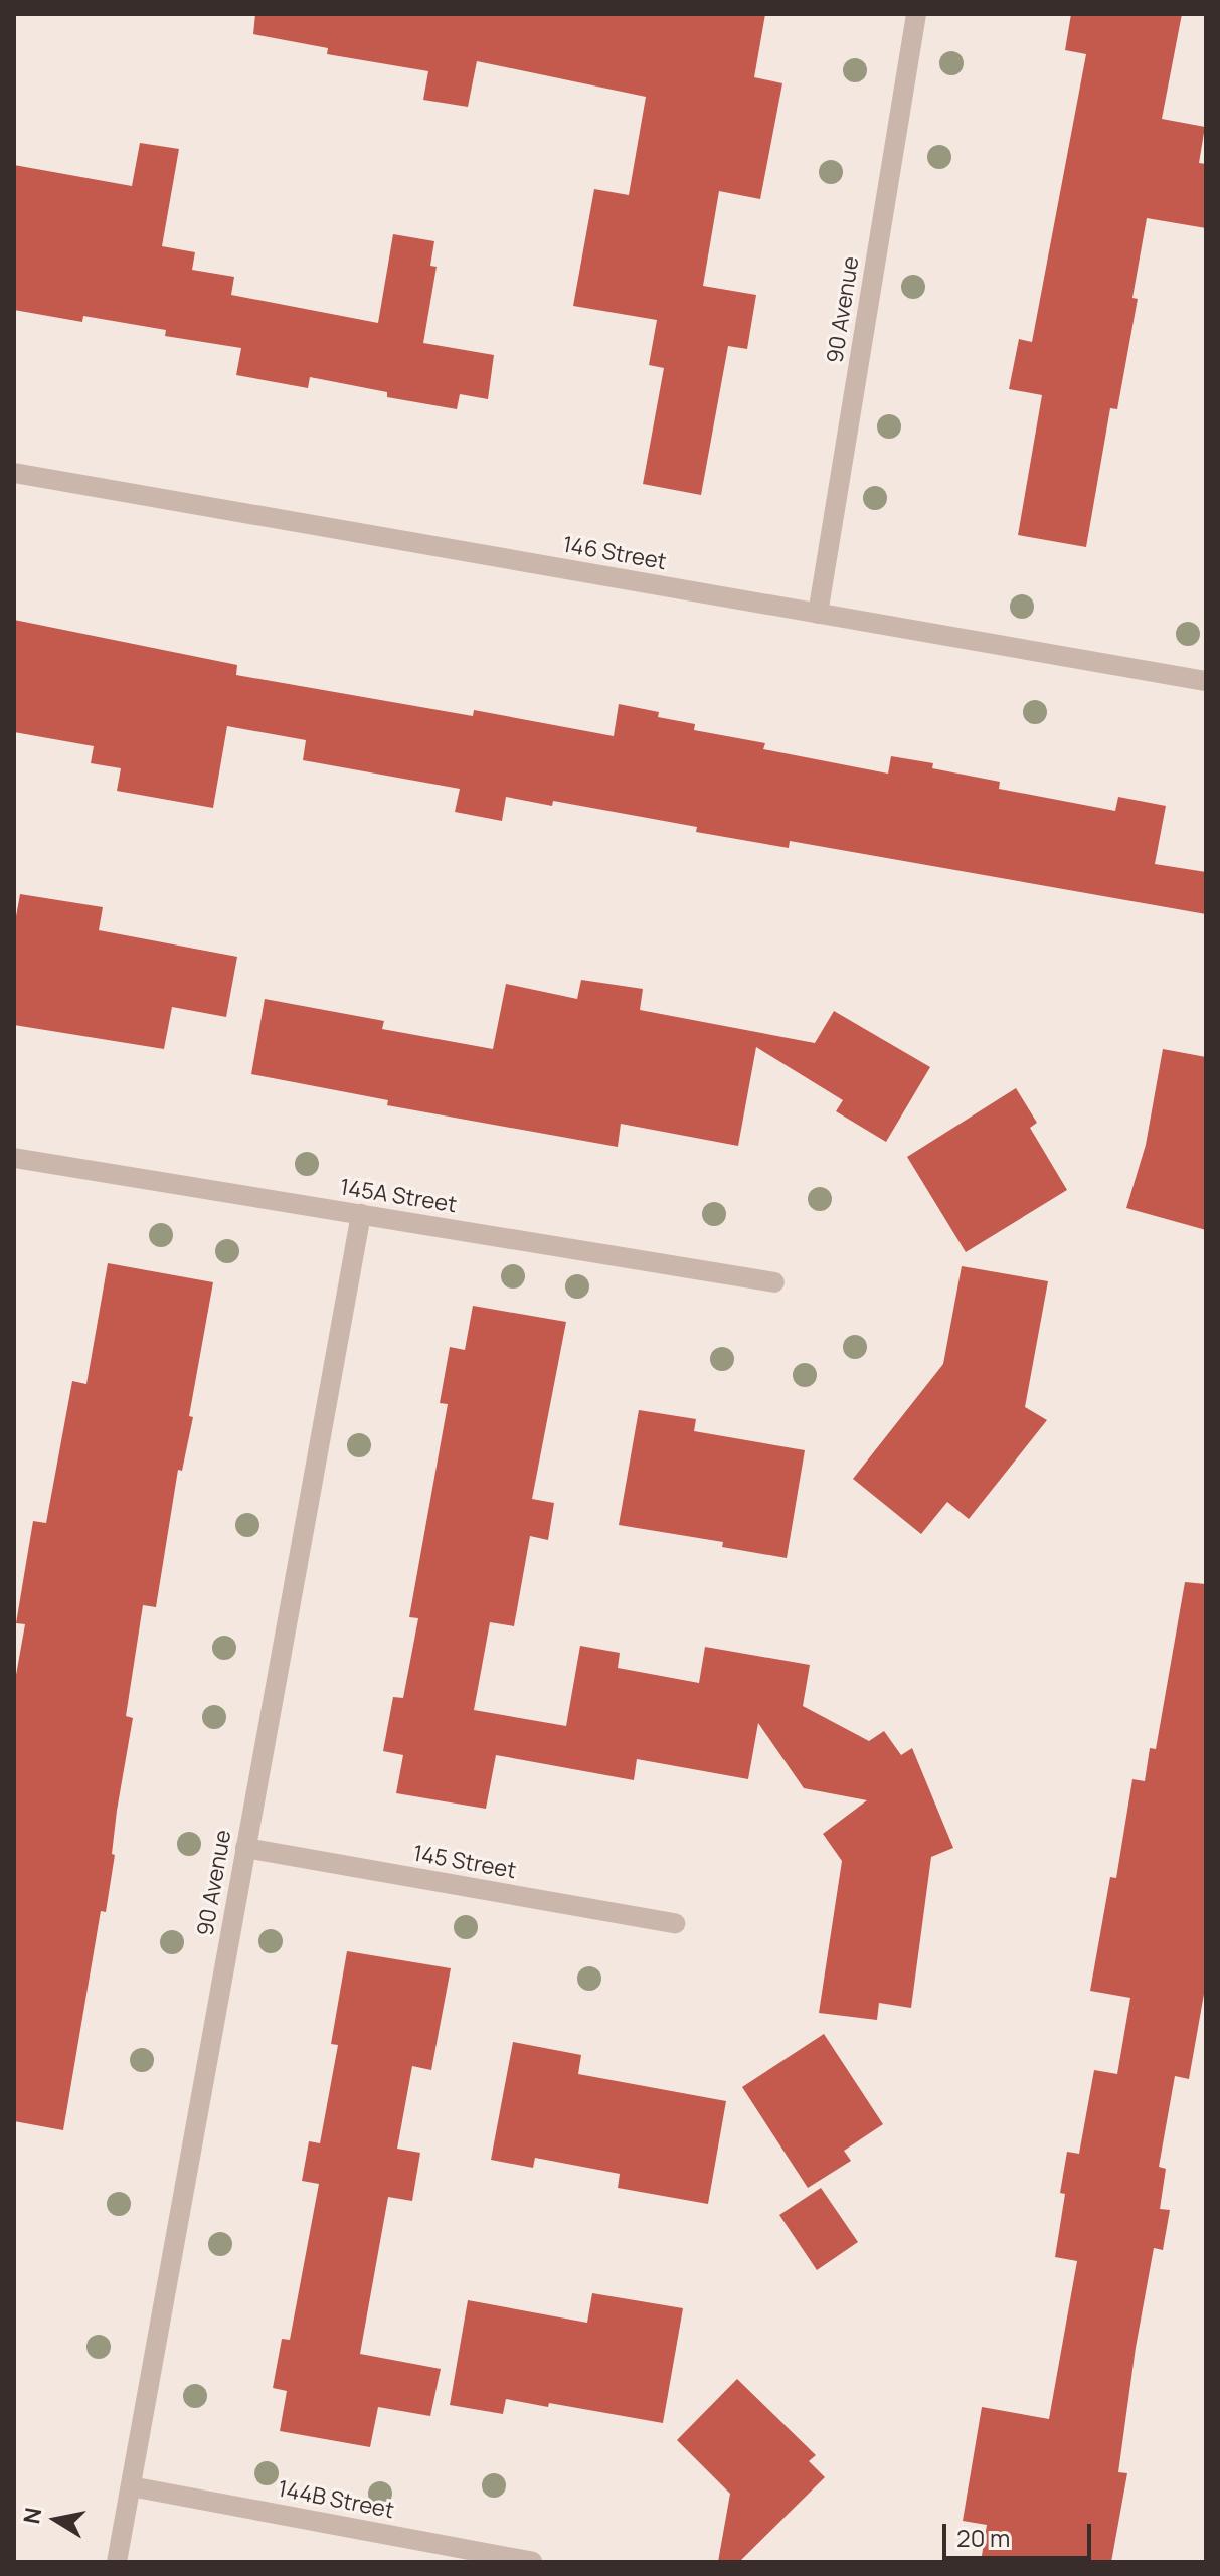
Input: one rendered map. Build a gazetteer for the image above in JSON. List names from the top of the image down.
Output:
{
  "streets": {
    "street": [
      "90 Avenue",
      "146 Street",
      "145A Street",
      "145 Street",
      "144B Street"
    ]
  },
  "crossings": [
    ["90 Avenue", "146 Street"],
    ["90 Avenue", "145A Street"],
    ["90 Avenue", "145 Street"],
    ["90 Avenue", "144B Street"]
  ],
  "scale_bar": "20 m",
  "north": "left"
}
